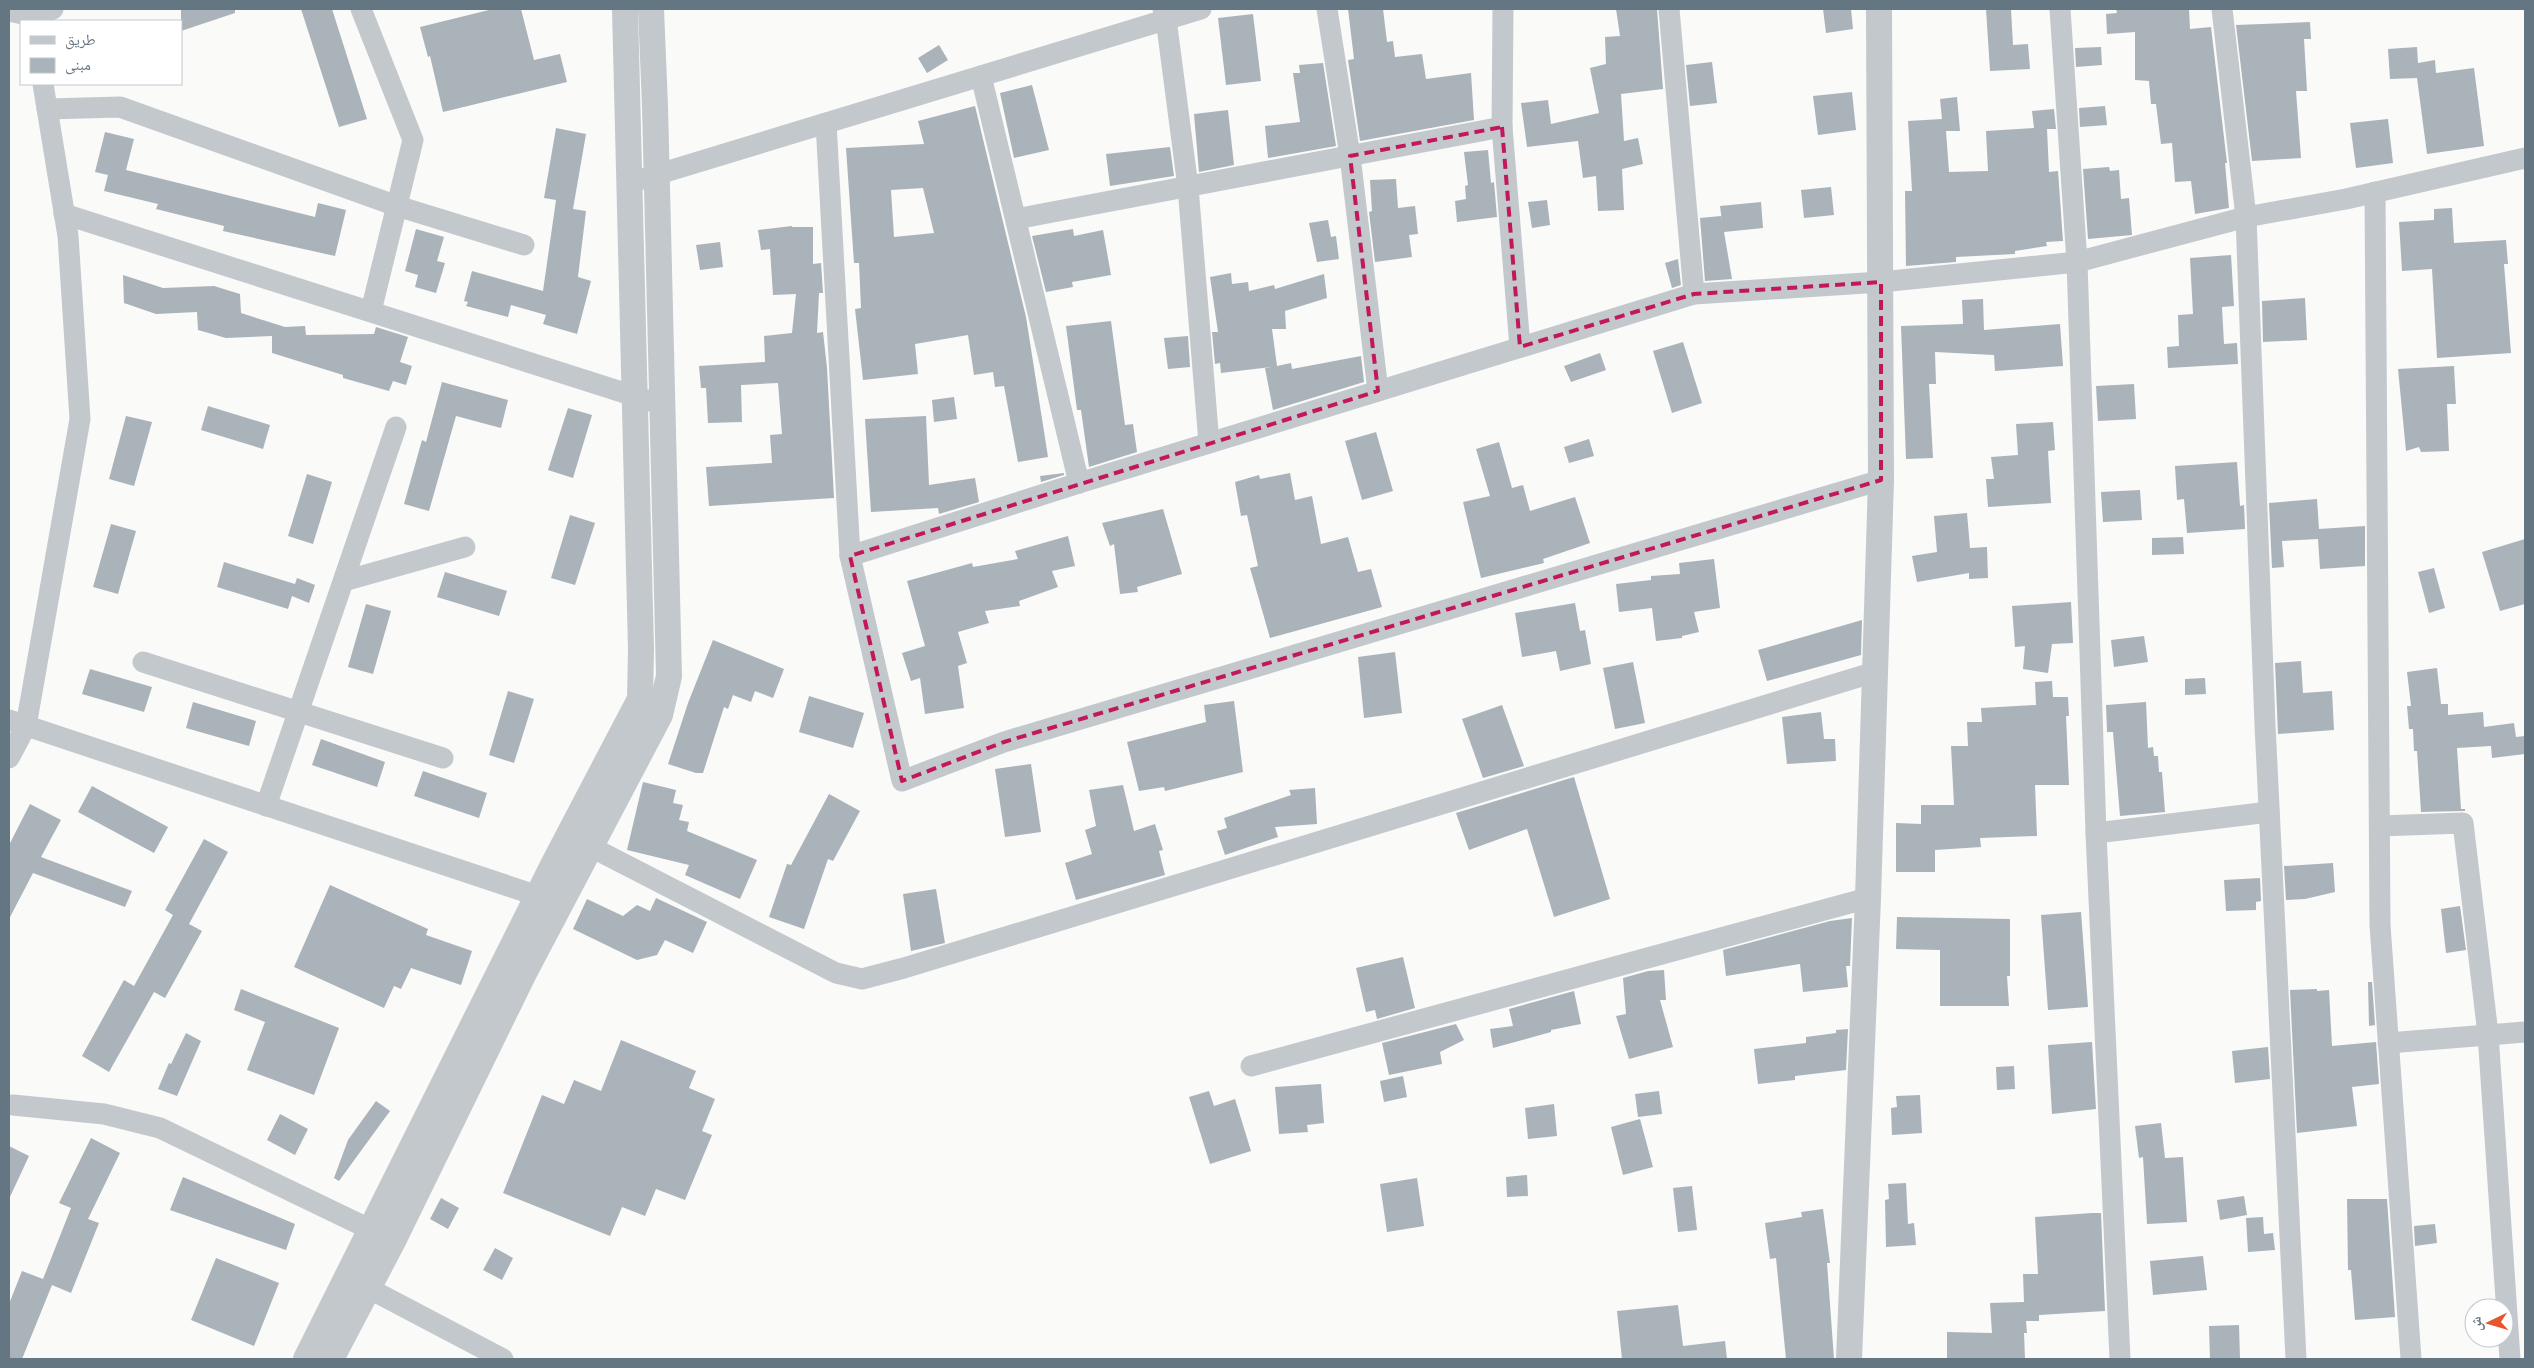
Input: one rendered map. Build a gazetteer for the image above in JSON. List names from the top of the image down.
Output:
{
  "legend": ["طريق", "مبنى"],
  "north": "left"
}
